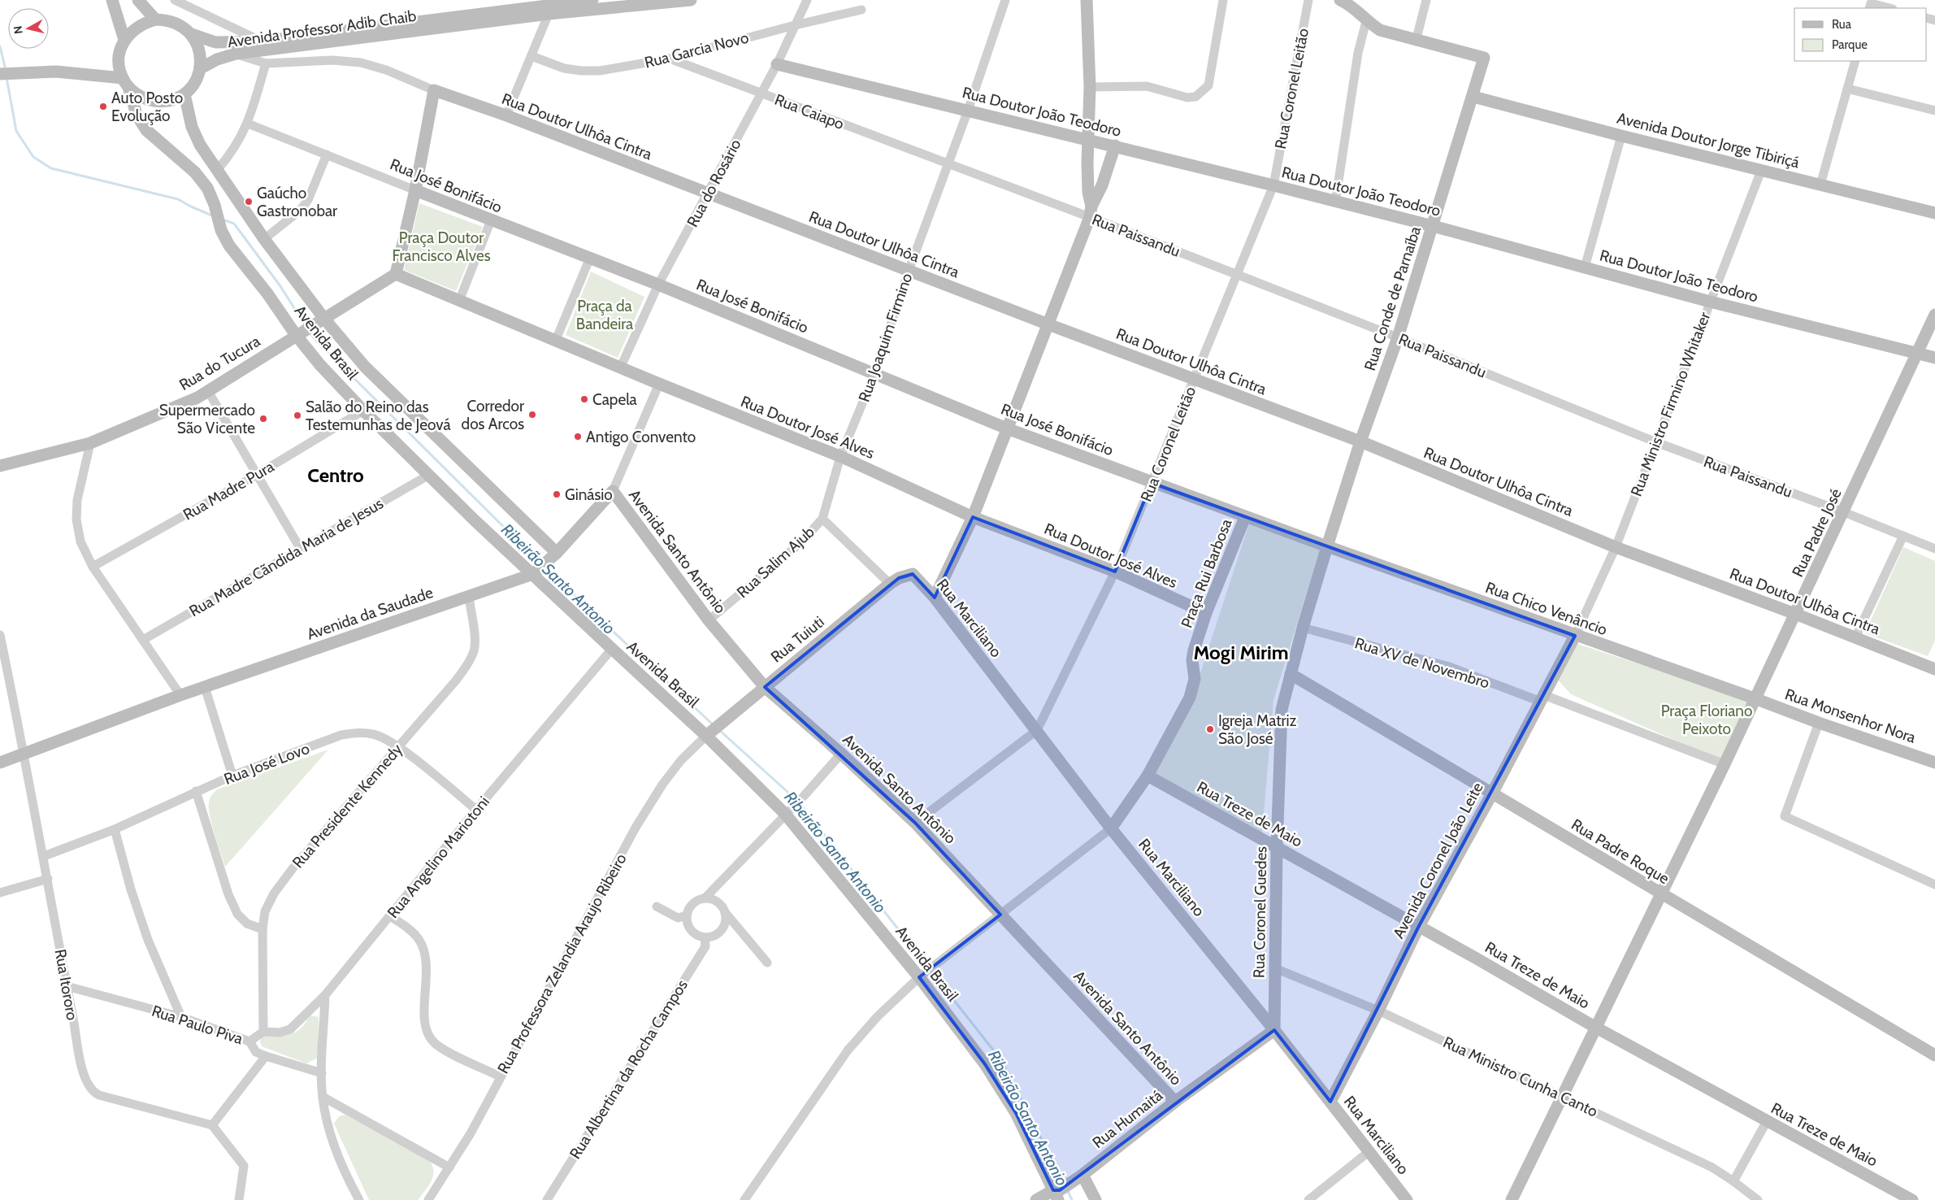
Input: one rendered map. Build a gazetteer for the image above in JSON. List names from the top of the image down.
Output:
{
  "streets": {
    "street": [
      "Avenida Professor Adib Chaib",
      "Rua Garcia Novo",
      "Rua Coronel Leitão",
      "Rua Caiapo",
      "Rua Doutor João Teodoro",
      "Rua Doutor Ulhôa Cintra",
      "Avenida Doutor Jorge Tibiriçá",
      "Rua do Rosário",
      "Rua José Bonifácio",
      "Rua Paissandu",
      "Rua Conde de Parnaíba",
      "Rua Joaquim Firmino",
      "Avenida Brasil",
      "Rua do Tucura",
      "Rua Ministro Firmino Whitaker",
      "Rua Doutor José Alves",
      "Rua Madre Pura",
      "Rua Padre José",
      "Avenida Santo Antônio",
      "Rua Madre Cãndida Maria de Jesus",
      "Rua Salim Ajub",
      "Praça Rui Barbosa",
      "Rua Chico Venâncio",
      "Avenida da Saudade",
      "Rua Marciliano",
      "Rua Tuiuti",
      "Rua XV de Novembro",
      "Rua Monsenhor Nora",
      "Rua José Lovo",
      "Rua Presidente Kennedy",
      "Rua Treze de Maio",
      "Rua Padre Roque",
      "Rua Angelino Mariotoni",
      "Avenida Coronel João Leite",
      "Rua Coronel Guedes",
      "Rua Professora Zelandia Araujo Ribeiro",
      "Rua Itororo",
      "Rua Paulo Piva",
      "Rua Albertina da Rocha Campos",
      "Rua Ministro Cunha Canto",
      "Rua Humaitá"
    ]
  },
  "crossings": [
    ["Avenida Professor Adib Chaib", "Avenida Brasil"],
    ["Rua Garcia Novo", "Rua Caiapo"],
    ["Rua Garcia Novo", "Rua do Rosário"],
    ["Rua Coronel Leitão", "Rua Doutor João Teodoro"],
    ["Rua Coronel Leitão", "Rua Doutor Ulhôa Cintra"],
    ["Rua Coronel Leitão", "Rua José Bonifácio"],
    ["Rua Coronel Leitão", "Rua Paissandu"],
    ["Rua Coronel Leitão", "Rua Doutor José Alves"],
    ["Rua Coronel Leitão", "Avenida Santo Antônio"],
    ["Rua Coronel Leitão", "Rua Marciliano"],
    ["Rua Caiapo", "Rua do Rosário"],
    ["Rua Caiapo", "Rua Paissandu"],
    ["Rua Caiapo", "Rua Joaquim Firmino"],
    ["Rua Doutor João Teodoro", "Rua do Rosário"],
    ["Rua Doutor João Teodoro", "Rua Conde de Parnaíba"],
    ["Rua Doutor João Teodoro", "Rua Joaquim Firmino"],
    ["Rua Doutor João Teodoro", "Rua Ministro Firmino Whitaker"],
    ["Rua Doutor João Teodoro", "Rua Padre José"],
    ["Rua Doutor Ulhôa Cintra", "Rua do Rosário"],
    ["Rua Doutor Ulhôa Cintra", "Rua Conde de Parnaíba"],
    ["Rua Doutor Ulhôa Cintra", "Rua Joaquim Firmino"],
    ["Rua Doutor Ulhôa Cintra", "Rua Ministro Firmino Whitaker"],
    ["Rua Doutor Ulhôa Cintra", "Rua Padre José"],
    ["Avenida Doutor Jorge Tibiriçá", "Rua Conde de Parnaíba"],
    ["Avenida Doutor Jorge Tibiriçá", "Rua Ministro Firmino Whitaker"],
    ["Rua do Rosário", "Rua José Bonifácio"],
    ["Rua do Rosário", "Rua Doutor José Alves"],
    ["Rua José Bonifácio", "Rua Joaquim Firmino"],
    ["Rua José Bonifácio", "Praça Rui Barbosa"],
    ["Rua Paissandu", "Rua Conde de Parnaíba"],
    ["Rua Paissandu", "Rua Joaquim Firmino"],
    ["Rua Paissandu", "Rua Ministro Firmino Whitaker"],
    ["Rua Paissandu", "Rua Padre José"],
    ["Rua Conde de Parnaíba", "Praça Rui Barbosa"],
    ["Rua Conde de Parnaíba", "Rua Chico Venâncio"],
    ["Rua Joaquim Firmino", "Rua Doutor José Alves"],
    ["Rua Joaquim Firmino", "Rua Salim Ajub"],
    ["Avenida Brasil", "Rua do Tucura"],
    ["Avenida Brasil", "Rua Madre Pura"],
    ["Avenida Brasil", "Rua Madre Cãndida Maria de Jesus"],
    ["Avenida Brasil", "Avenida da Saudade"],
    ["Avenida Brasil", "Rua Tuiuti"],
    ["Avenida Brasil", "Rua Angelino Mariotoni"],
    ["Avenida Brasil", "Rua Professora Zelandia Araujo Ribeiro"],
    ["Avenida Brasil", "Rua Humaitá"],
    ["Rua do Tucura", "Rua Doutor José Alves"],
    ["Rua Ministro Firmino Whitaker", "Rua Chico Venâncio"],
    ["Rua Ministro Firmino Whitaker", "Avenida Coronel João Leite"],
    ["Rua Doutor José Alves", "Praça Rui Barbosa"],
    ["Rua Doutor José Alves", "Avenida da Saudade"],
    ["Rua Padre José", "Rua Chico Venâncio"],
    ["Rua Padre José", "Rua Monsenhor Nora"],
    ["Rua Padre José", "Rua Treze de Maio"],
    ["Rua Padre José", "Rua Padre Roque"],
    ["Rua Padre José", "Rua Ministro Cunha Canto"],
    ["Avenida Santo Antônio", "Rua Salim Ajub"],
    ["Avenida Santo Antônio", "Avenida da Saudade"],
    ["Avenida Santo Antônio", "Rua Tuiuti"],
    ["Avenida Santo Antônio", "Rua Humaitá"],
    ["Praça Rui Barbosa", "Rua Chico Venâncio"],
    ["Praça Rui Barbosa", "Rua Marciliano"],
    ["Praça Rui Barbosa", "Rua Treze de Maio"],
    ["Rua Chico Venâncio", "Rua Monsenhor Nora"],
    ["Rua Chico Venâncio", "Avenida Coronel João Leite"],
    ["Avenida da Saudade", "Rua Presidente Kennedy"],
    ["Avenida da Saudade", "Rua Itororo"],
    ["Rua Marciliano", "Rua Tuiuti"],
    ["Rua Marciliano", "Avenida Coronel João Leite"],
    ["Rua Marciliano", "Rua Coronel Guedes"],
    ["Rua Marciliano", "Rua Humaitá"],
    ["Rua Tuiuti", "Rua Professora Zelandia Araujo Ribeiro"],
    ["Rua XV de Novembro", "Avenida Coronel João Leite"],
    ["Rua José Lovo", "Rua Presidente Kennedy"],
    ["Rua José Lovo", "Rua Angelino Mariotoni"],
    ["Rua José Lovo", "Rua Itororo"],
    ["Rua Presidente Kennedy", "Rua Angelino Mariotoni"],
    ["Rua Treze de Maio", "Avenida Coronel João Leite"],
    ["Rua Treze de Maio", "Rua Coronel Guedes"],
    ["Rua Padre Roque", "Avenida Coronel João Leite"],
    ["Rua Padre Roque", "Rua Coronel Guedes"],
    ["Avenida Coronel João Leite", "Rua Ministro Cunha Canto"],
    ["Rua Coronel Guedes", "Rua Ministro Cunha Canto"],
    ["Rua Coronel Guedes", "Rua Humaitá"],
    ["Rua Itororo", "Rua Paulo Piva"]
  ],
  "districts": ["Centro", "Mogi Mirim"],
  "water": ["Ribeirão Santo Antonio"],
  "parks": ["Praça Doutor Francisco Alves", "Praça da Bandeira", "Praça Floriano Peixoto"],
  "places": [
    "Auto Posto Evolução",
    "Gaúcho Gastronobar",
    "Capela",
    "Corredor dos Arcos",
    "Salão do Reino das Testemunhas de Jeová",
    "Supermercado São Vicente",
    "Antigo Convento",
    "Ginásio",
    "Igreja Matriz São José"
  ],
  "legend": ["Rua", "Parque"],
  "north": "left"
}
